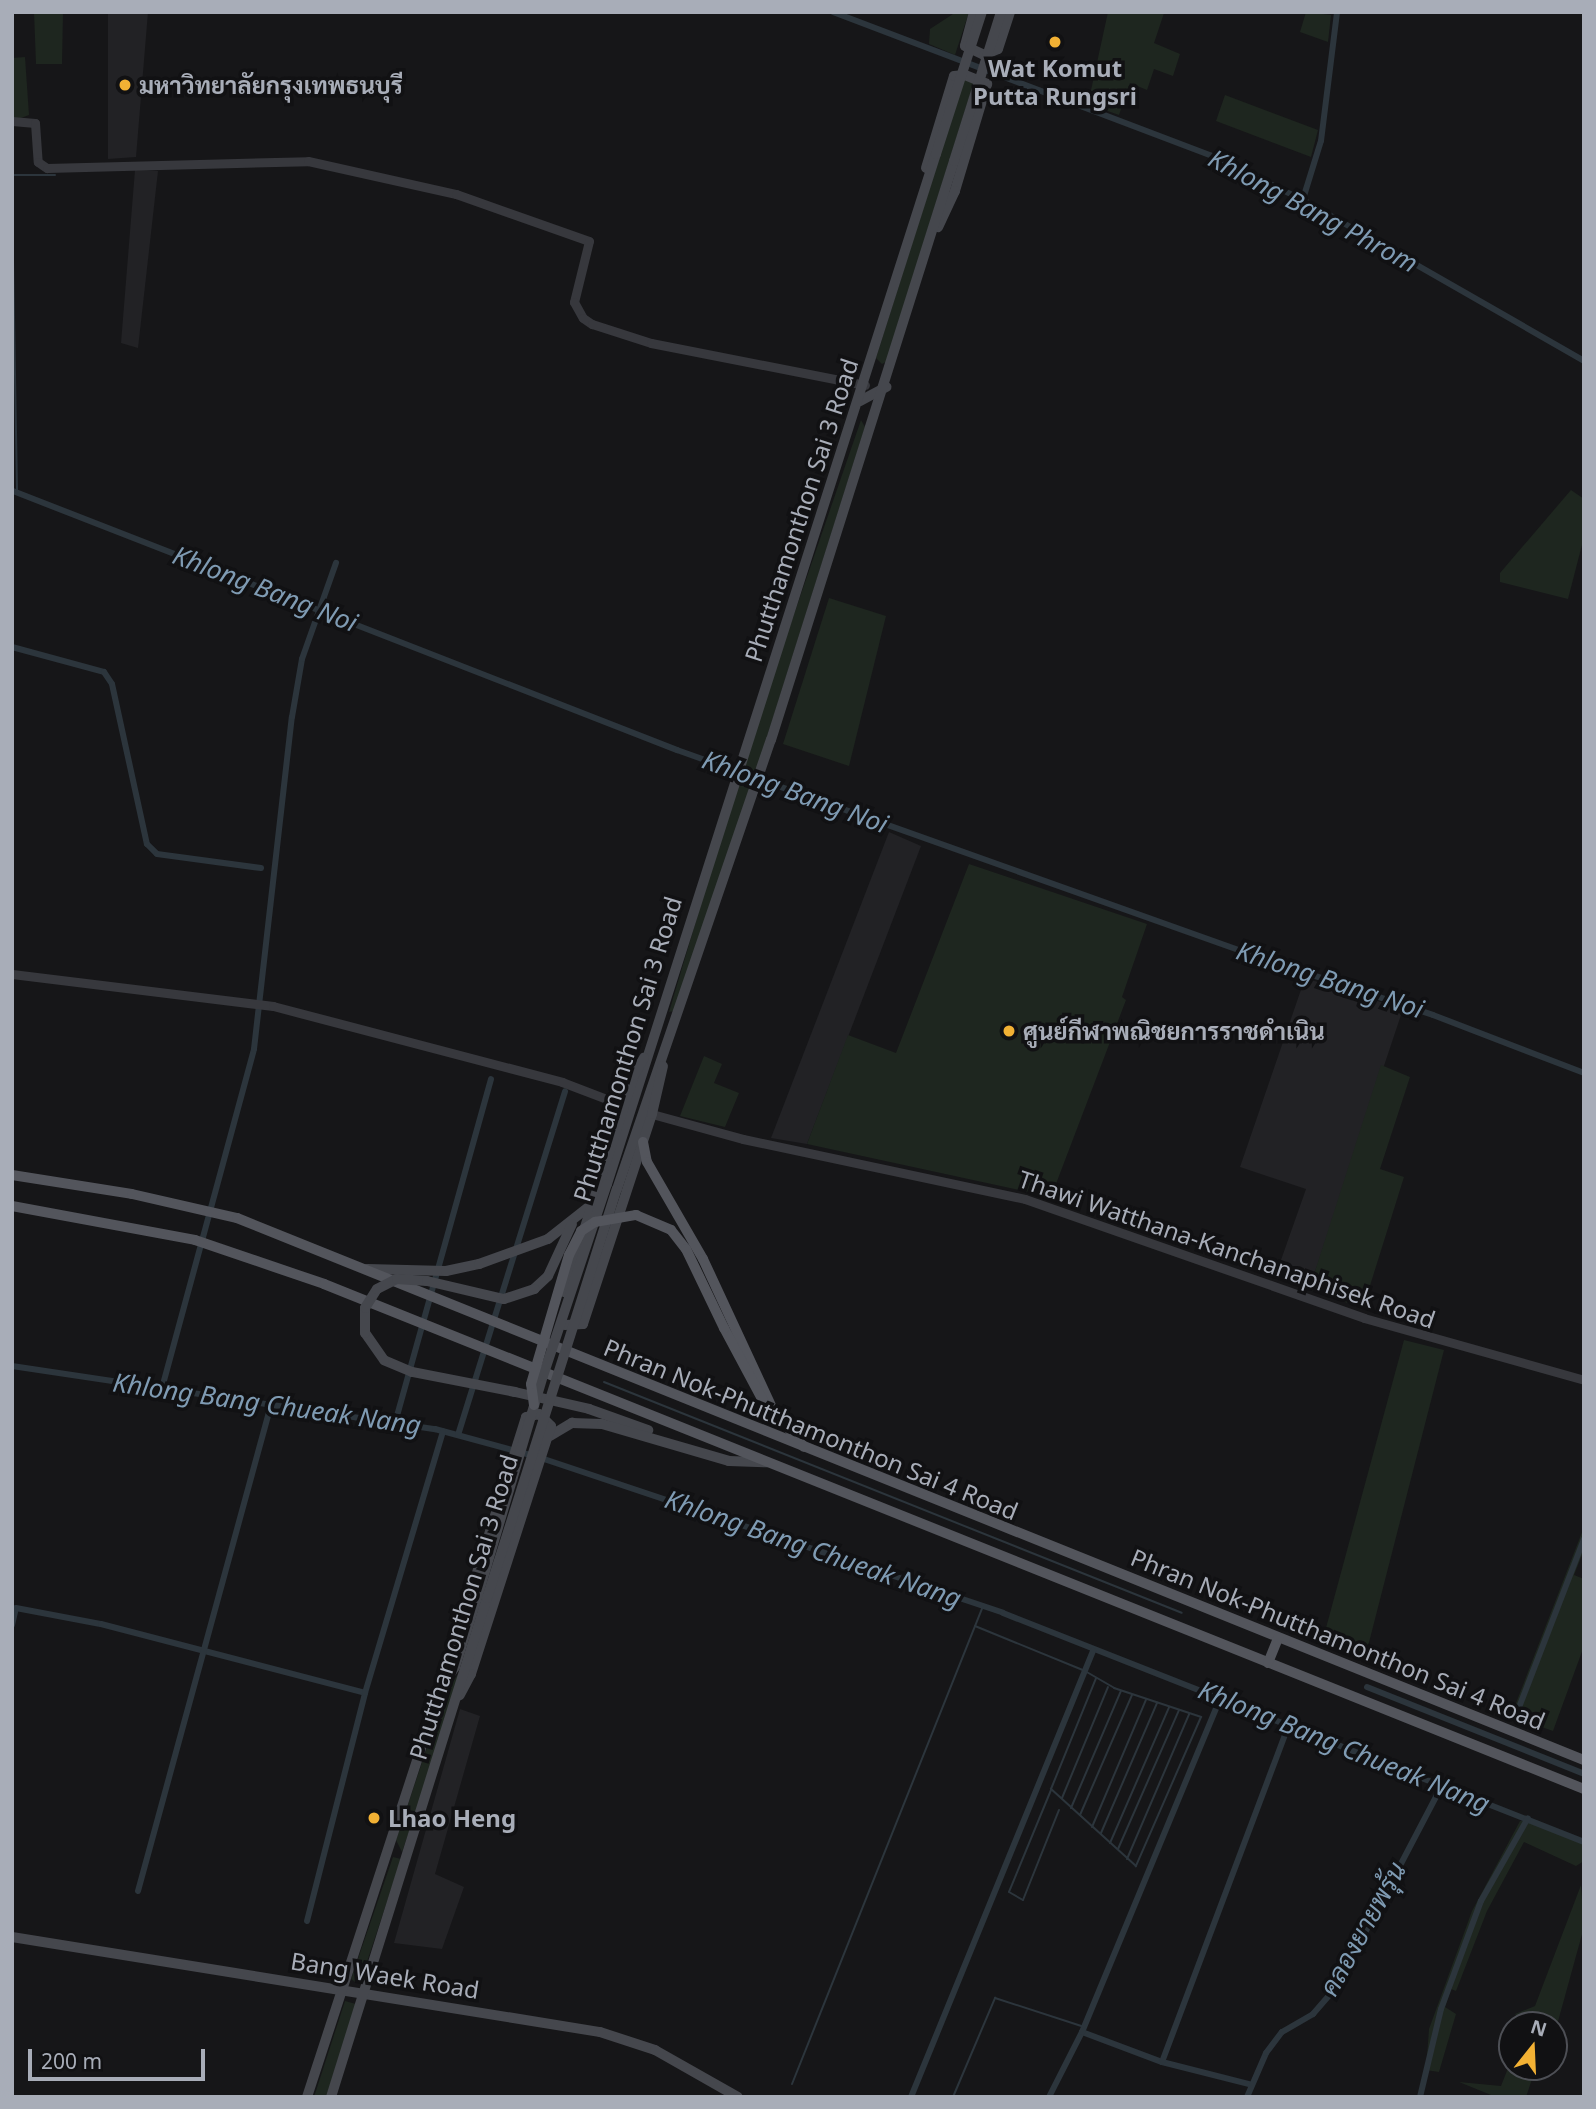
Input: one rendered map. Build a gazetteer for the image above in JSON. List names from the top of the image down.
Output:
{
  "streets": {
    "main road": ["Phutthamonthon Sai 3 Road", "Phran Nok-Phutthamonthon Sai 4 Road", "Bang Waek Road"],
    "street": ["Thawi Watthana-Kanchanaphisek Road"]
  },
  "crossings": [
    ["Phutthamonthon Sai 3 Road", "Bang Waek Road"]
  ],
  "water": [
    "Khlong Bang Phrom",
    "Khlong Bang Noi",
    "Khlong Bang Chueak Nang",
    "คลองยายพรุ้น"
  ],
  "places": [
    "Wat Komut Putta Rungsri",
    "มหาวิทยาลัยกรุงเทพธนบุรี",
    "ศูนย์กีฬาพณิชยการราชดำเนิน",
    "Lhao Heng"
  ],
  "scale_bar": "200 m",
  "north": "top"
}
